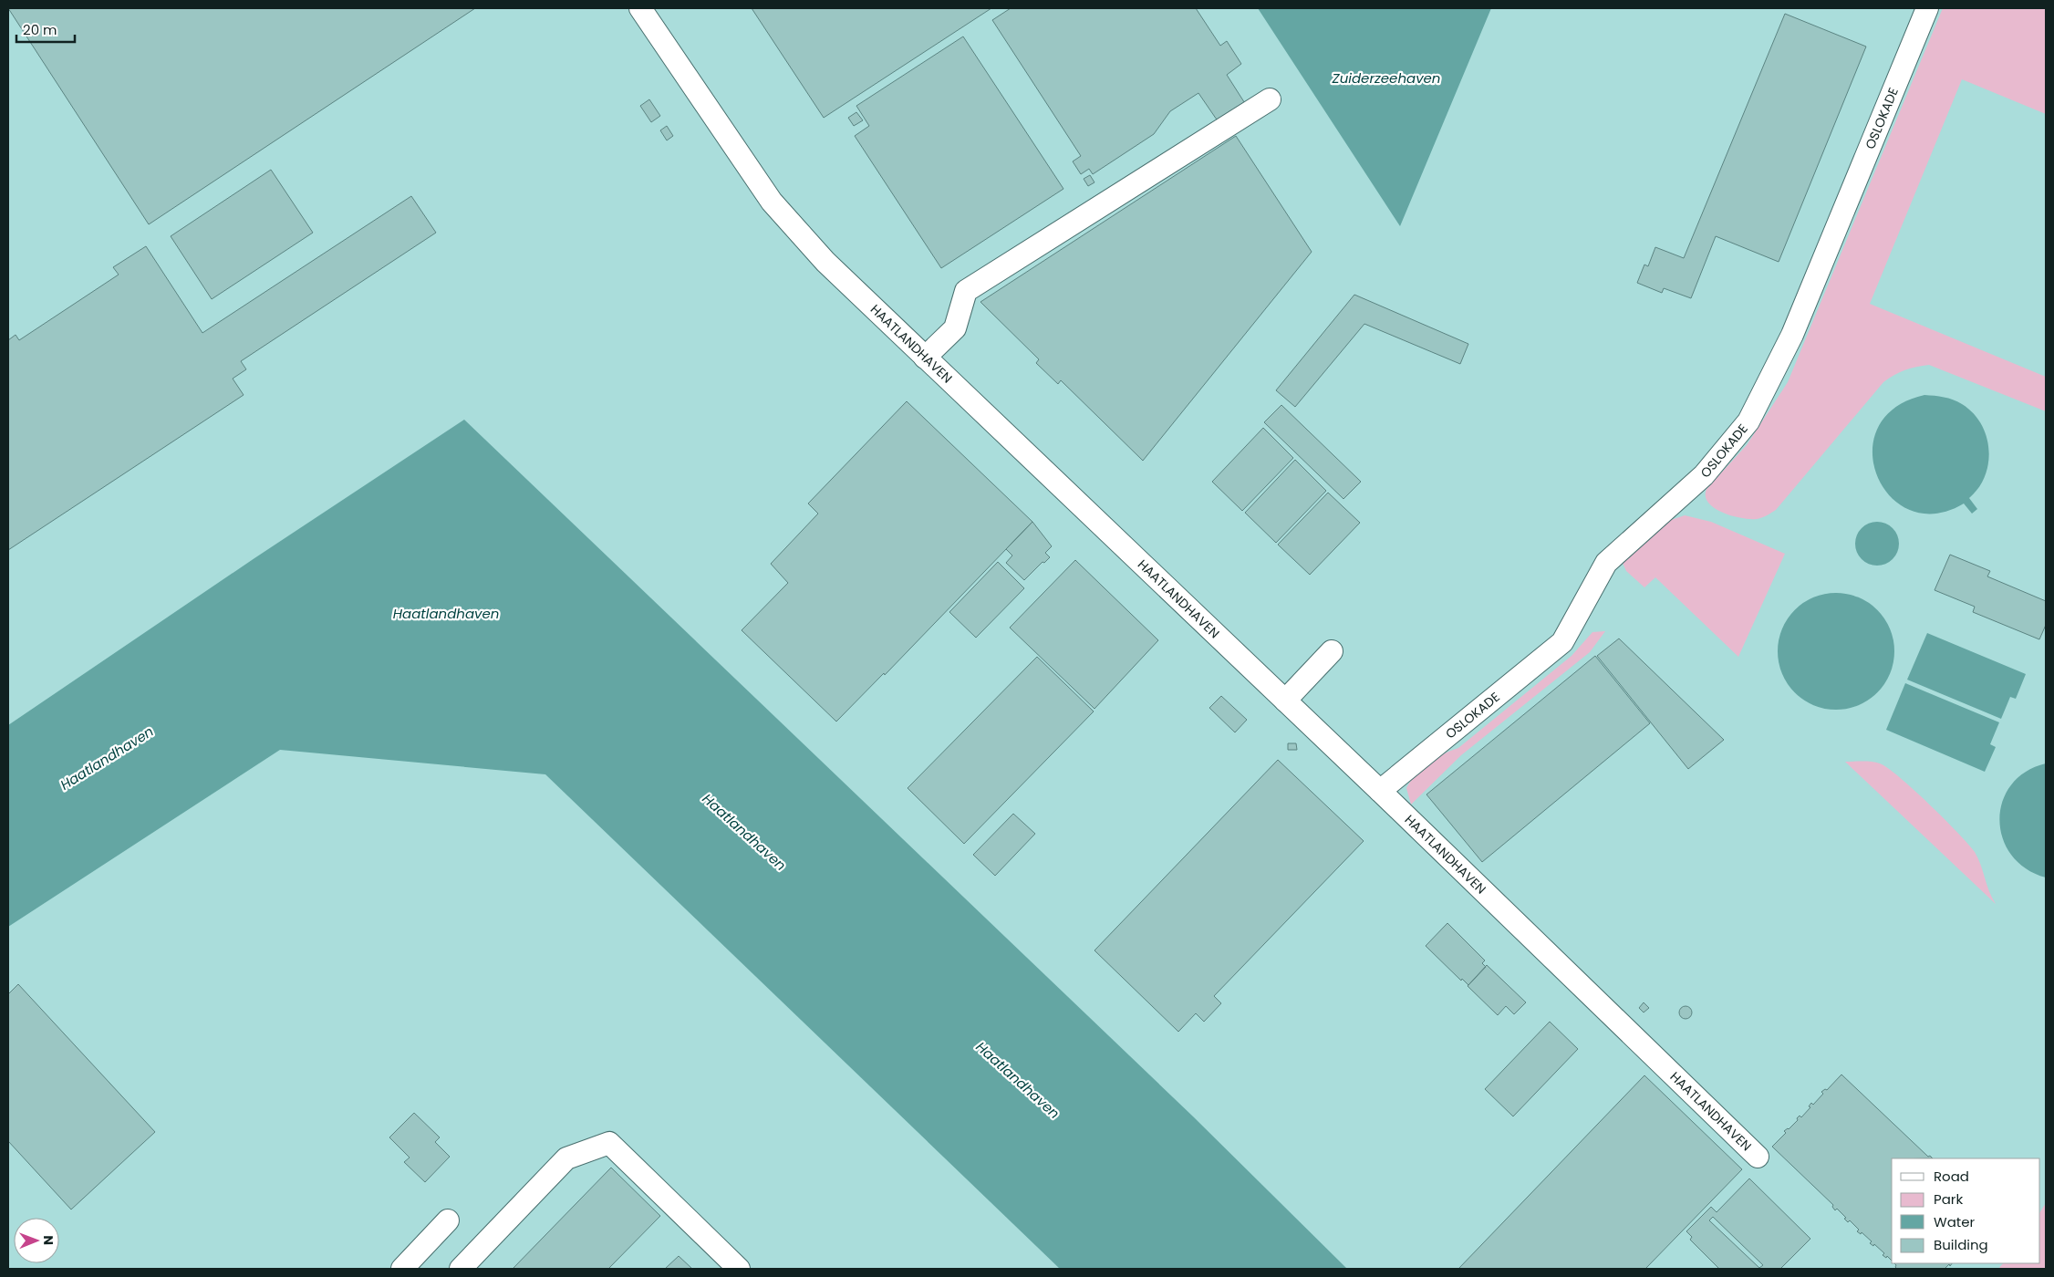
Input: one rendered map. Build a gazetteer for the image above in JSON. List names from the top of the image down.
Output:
{
  "streets": {
    "street": ["OSLOKADE", "HAATLANDHAVEN"]
  },
  "crossings": [
    ["OSLOKADE", "HAATLANDHAVEN"]
  ],
  "water": ["Zuiderzeehaven", "Haatlandhaven"],
  "legend": [
    "Road",
    "Park",
    "Water",
    "Building"
  ],
  "scale_bar": "20 m",
  "north": "right"
}
